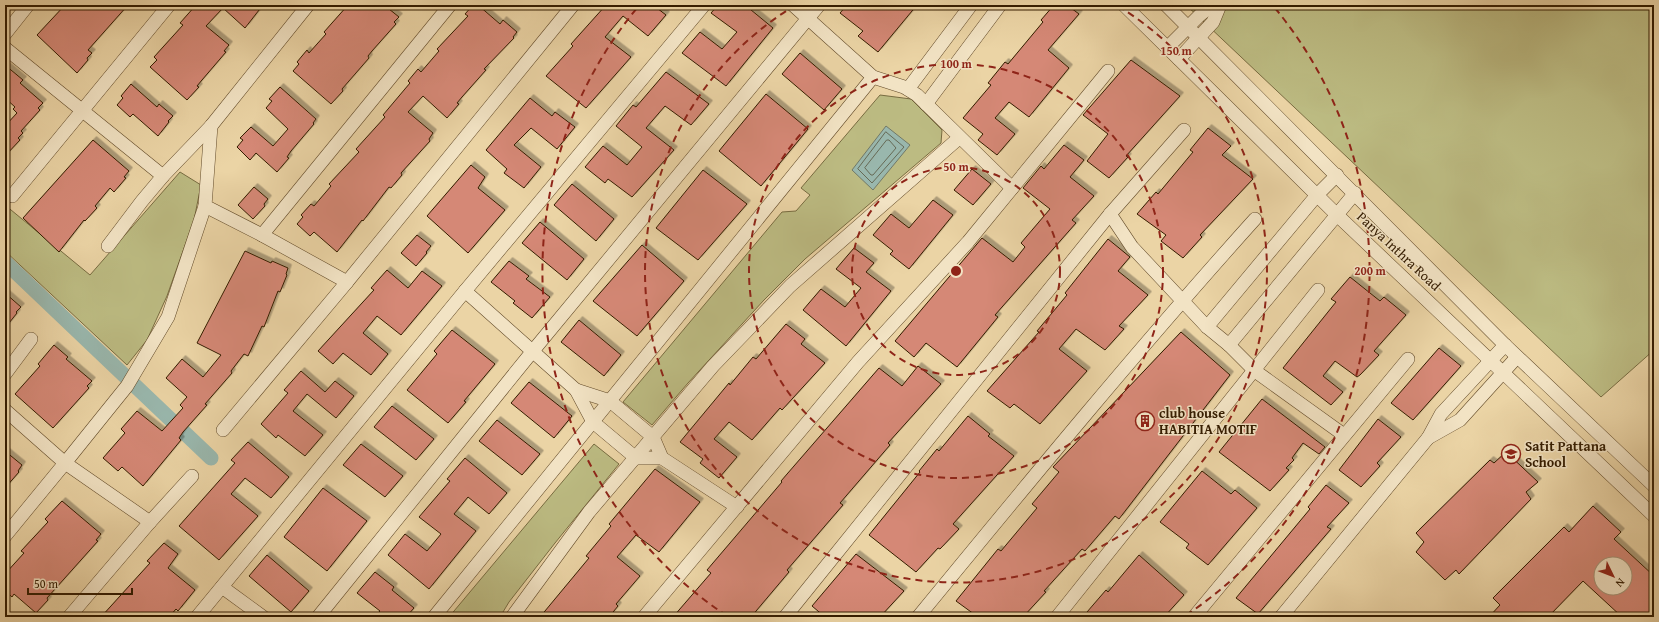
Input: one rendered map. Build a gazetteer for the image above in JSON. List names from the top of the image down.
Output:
{
  "streets": {
    "street": ["Panya Inthra Road"]
  },
  "places": {
    "building": ["club house HABITIA MOTIF"],
    "school or university": ["Satit Pattana School"]
  },
  "scale_bar": "50 m",
  "north": "bottom right",
  "rings": [
    "150 m",
    "100 m",
    "50 m",
    "200 m"
  ]
}
